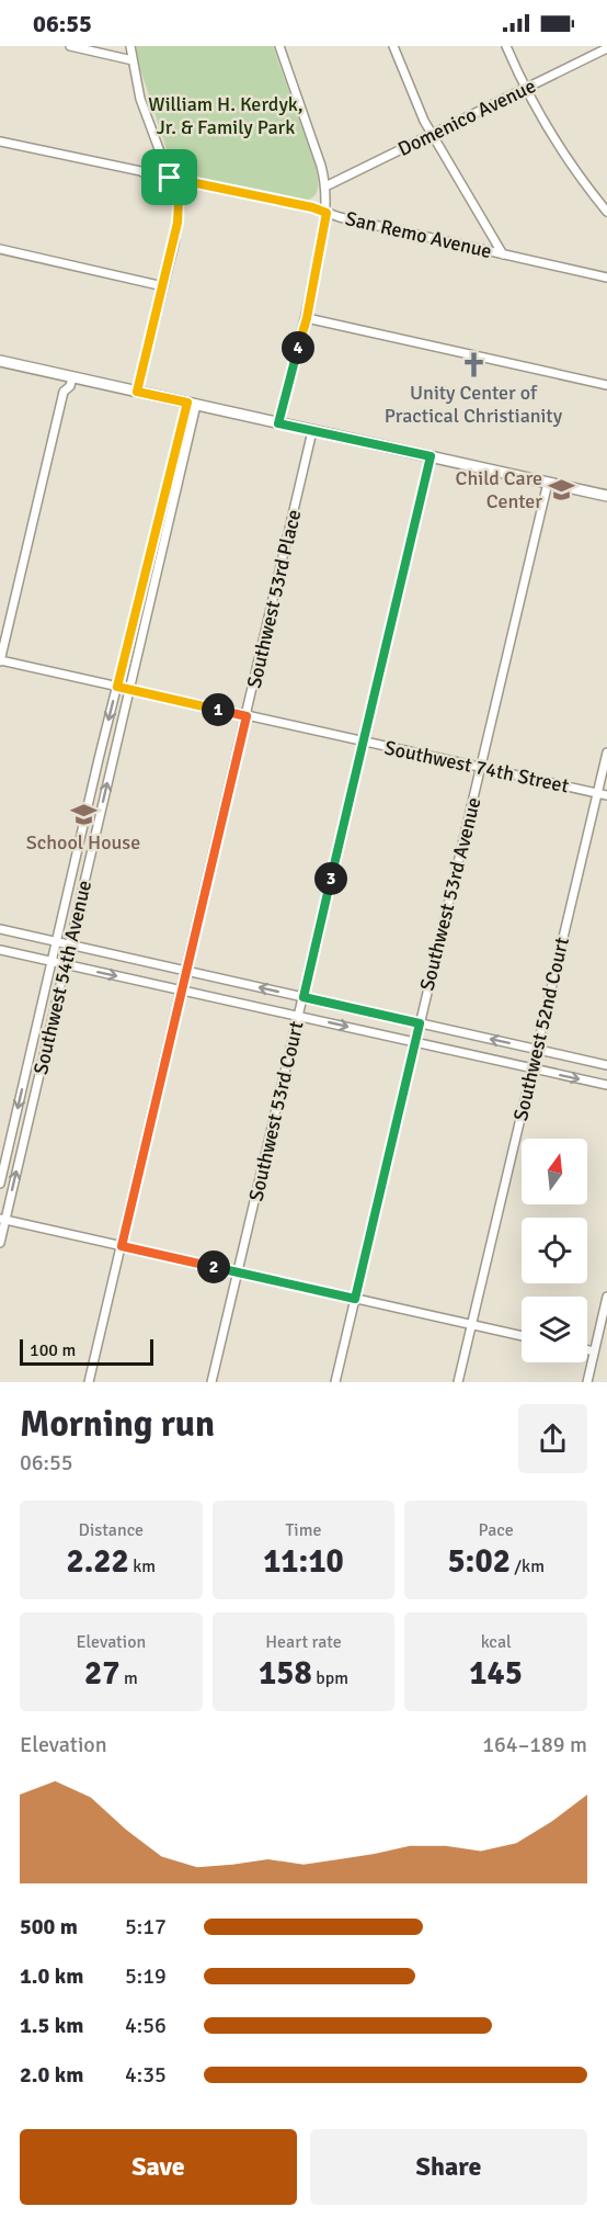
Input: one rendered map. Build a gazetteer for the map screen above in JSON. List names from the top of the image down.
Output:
{
  "streets": {
    "street": [
      "Domenico Avenue",
      "San Remo Avenue",
      "Southwest 53rd Place",
      "Southwest 74th Street",
      "Southwest 53rd Avenue",
      "Southwest 54th Avenue",
      "Southwest 52nd Court",
      "Southwest 53rd Court"
    ]
  },
  "crossings": [
    ["Southwest 53rd Place", "Southwest 74th Street"],
    ["Southwest 74th Street", "Southwest 53rd Avenue"],
    ["Southwest 74th Street", "Southwest 54th Avenue"],
    ["Southwest 74th Street", "Southwest 52nd Court"],
    ["Southwest 74th Street", "Southwest 53rd Court"]
  ],
  "parks": ["William H. Kerdyk, Jr. & Family Park"],
  "places": {
    "church": ["Unity Center of Practical Christianity"],
    "school or university": ["Child Care Center", "School House"]
  },
  "scale_bar": "100 m",
  "north": "top",
  "page": {
    "status": "06:55",
    "pins": [
      "4",
      "1",
      "3",
      "2"
    ],
    "scale": "100 m",
    "heading": ["Morning run", "06:55"],
    "stats": [
      ["Distance", "2.22 km"],
      ["Time", "11:10"],
      ["Pace", "5:02 /km"],
      ["Elevation", "27 m"],
      ["Heart rate", "158 bpm"],
      ["kcal", "145"]
    ],
    "chart": ["Elevation", "164–189 m"],
    "list": [
      {
        "name": "500 m",
        "note": "5:17"
      },
      {
        "name": "1.0 km",
        "note": "5:19"
      },
      {
        "name": "1.5 km",
        "note": "4:56"
      },
      {
        "name": "2.0 km",
        "note": "4:35"
      }
    ],
    "buttons": ["Save", "Share"]
  }
}
